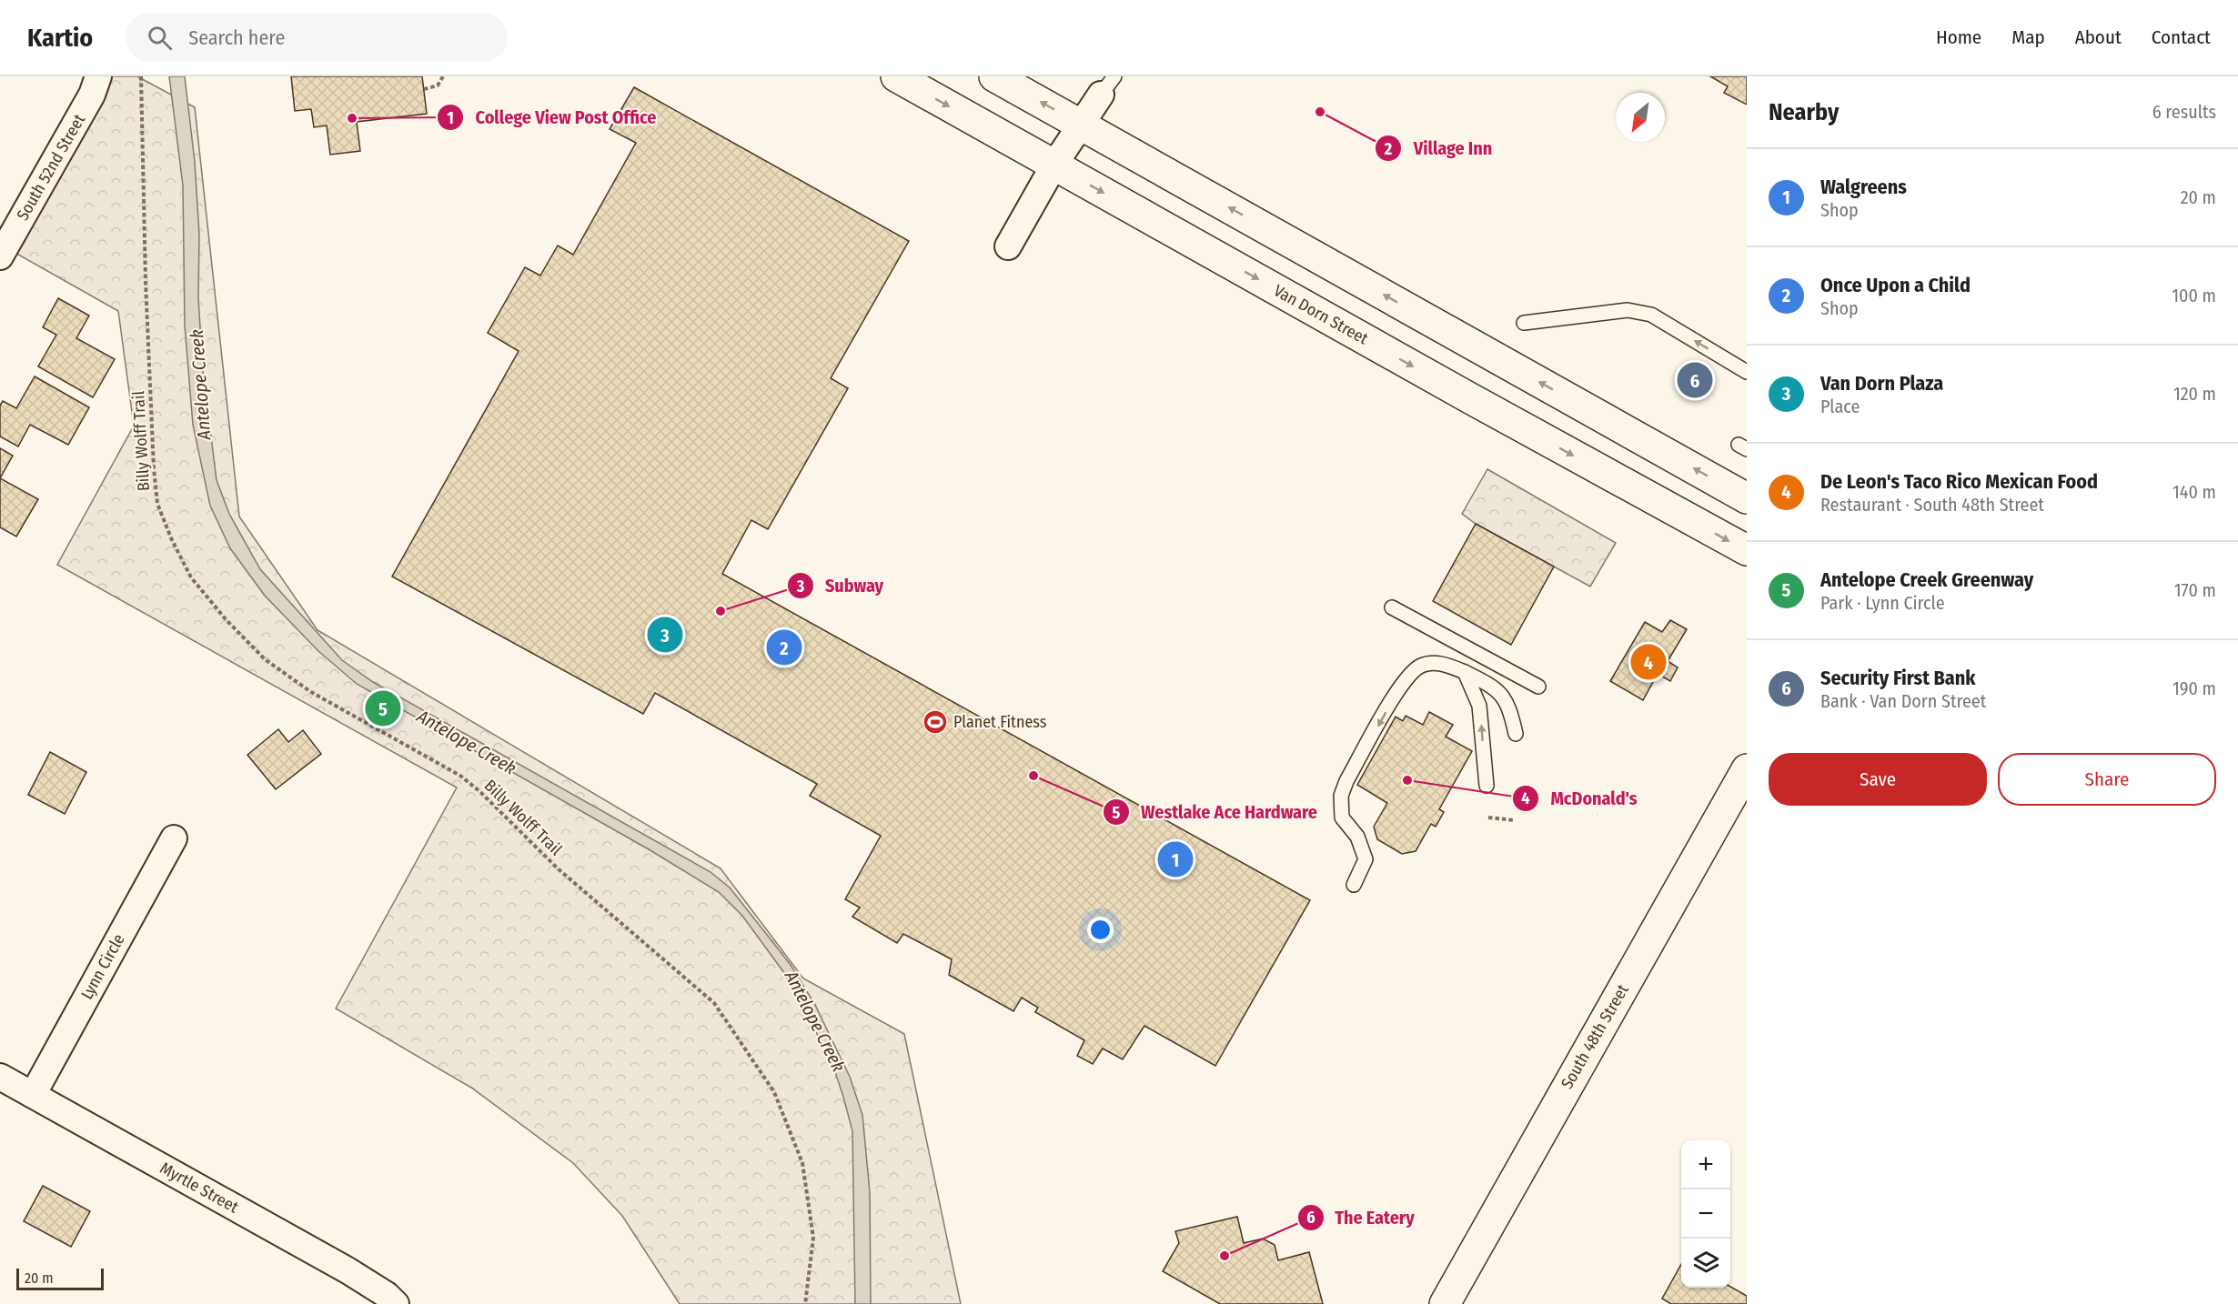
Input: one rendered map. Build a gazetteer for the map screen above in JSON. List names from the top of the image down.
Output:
{
  "streets": {
    "main road": ["Van Dorn Street", "South 48th Street"],
    "street": ["South 52nd Street", "Lynn Circle", "Myrtle Street"],
    "path": ["Billy Wolff Trail"]
  },
  "crossings": [
    ["Lynn Circle", "Myrtle Street"]
  ],
  "water": ["Antelope Creek"],
  "places": {
    "other": [
      "Village Inn",
      "College View Post Office",
      "Subway",
      "Westlake Ace Hardware",
      "McDonald's",
      "The Eatery"
    ],
    "sports": ["Planet Fitness"]
  },
  "scale_bar": "20 m",
  "north": "bottom left",
  "page": {
    "header": "Kartio",
    "search": "Search here",
    "nav": [
      "Home",
      "Map",
      "About",
      "Contact"
    ],
    "heading": ["Nearby", "6 results"],
    "list": [
      {
        "mark": "1",
        "name": "Walgreens",
        "note": "Shop",
        "value": "20 m"
      },
      {
        "mark": "2",
        "name": "Once Upon a Child",
        "note": "Shop",
        "value": "100 m"
      },
      {
        "mark": "3",
        "name": "Van Dorn Plaza",
        "note": "Place",
        "value": "120 m"
      },
      {
        "mark": "4",
        "name": "De Leon's Taco Rico Mexican Food",
        "note": "Restaurant · South 48th Street",
        "value": "140 m"
      },
      {
        "mark": "5",
        "name": "Antelope Creek Greenway",
        "note": "Park · Lynn Circle",
        "value": "170 m"
      },
      {
        "mark": "6",
        "name": "Security First Bank",
        "note": "Bank · Van Dorn Street",
        "value": "190 m"
      }
    ],
    "pins": [
      "6",
      "3",
      "2",
      "4",
      "5",
      "1"
    ],
    "buttons": ["Save", "Share"],
    "map_buttons": ["+", "−"],
    "scale": "20 m"
  }
}
